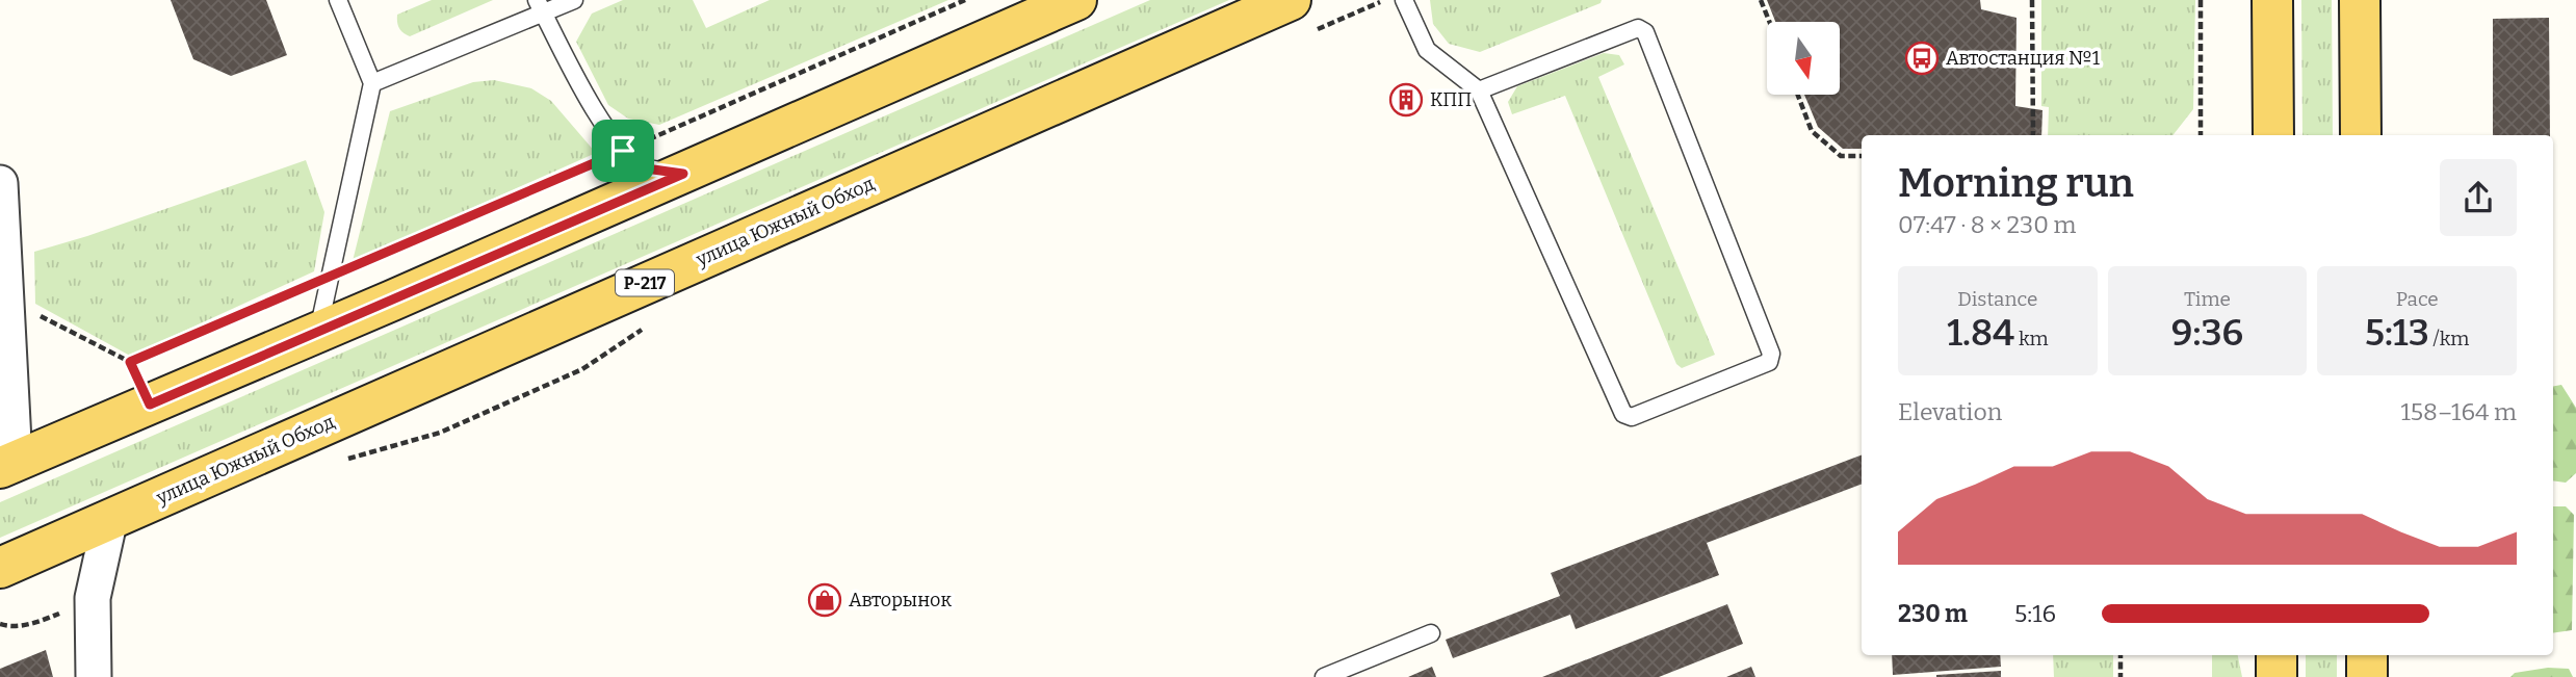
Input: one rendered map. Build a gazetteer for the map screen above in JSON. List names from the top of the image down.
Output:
{
  "streets": {
    "main road": ["улица Южный Обход", "Р-217"]
  },
  "places": {
    "bus stop": ["Автостанция №1"],
    "building": ["КПП"],
    "shop": ["Авторынок"]
  },
  "north": "bottom",
  "page": {
    "heading": ["Morning run", "07:47 · 8 × 230 m"],
    "stats": [
      ["Distance", "1.84 km"],
      ["Time", "9:36"],
      ["Pace", "5:13 /km"]
    ],
    "chart": ["Elevation", "158–164 m"],
    "list": [
      {
        "name": "230 m",
        "note": "5:16"
      }
    ]
  }
}
